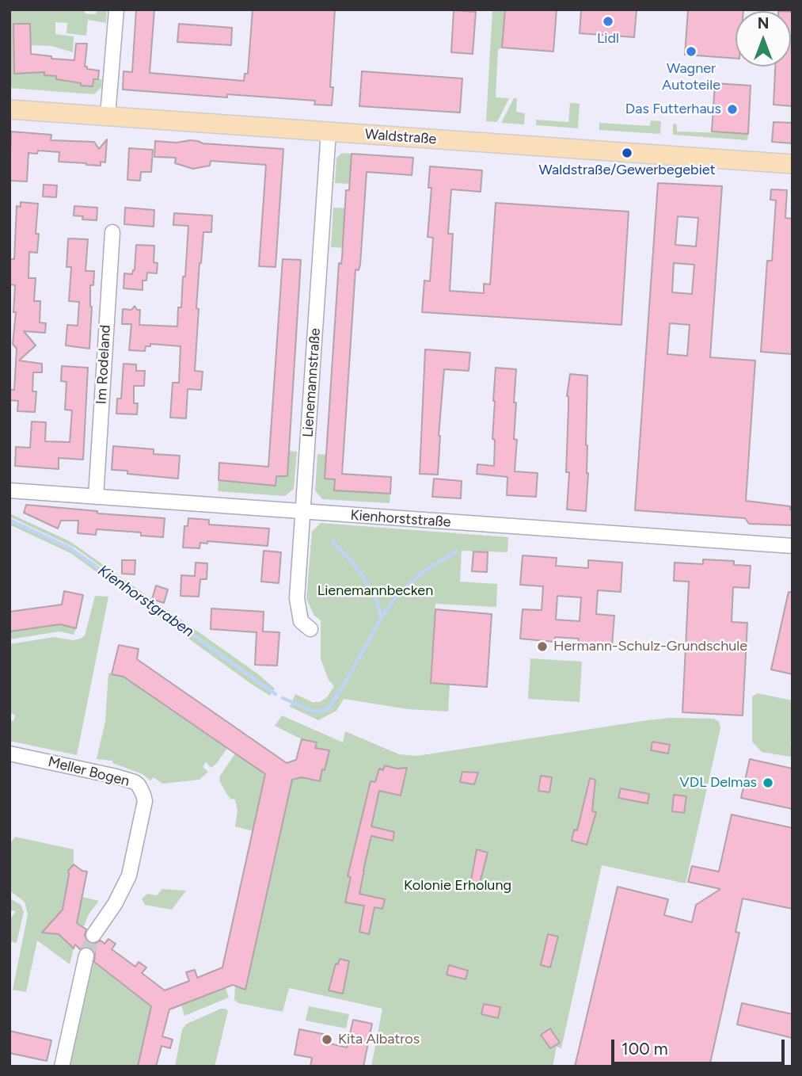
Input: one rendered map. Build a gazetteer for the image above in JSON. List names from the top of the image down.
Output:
{
  "streets": {
    "main road": ["Waldstraße"],
    "street": [
      "Im Rodeland",
      "Lienemannstraße",
      "Kienhorststraße",
      "Meller Bogen"
    ]
  },
  "crossings": [
    ["Waldstraße", "Lienemannstraße"],
    ["Im Rodeland", "Kienhorststraße"],
    ["Lienemannstraße", "Kienhorststraße"]
  ],
  "water": ["Kienhorstgraben"],
  "parks": ["Lienemannbecken", "Kolonie Erholung"],
  "places": [
    "Lidl",
    "Wagner Autoteile",
    "Das Futterhaus",
    "Waldstraße/Gewerbegebiet",
    "Hermann-Schulz-Grundschule",
    "VDL Delmas",
    "Kita Albatros"
  ],
  "scale_bar": "100 m",
  "north": "top"
}
